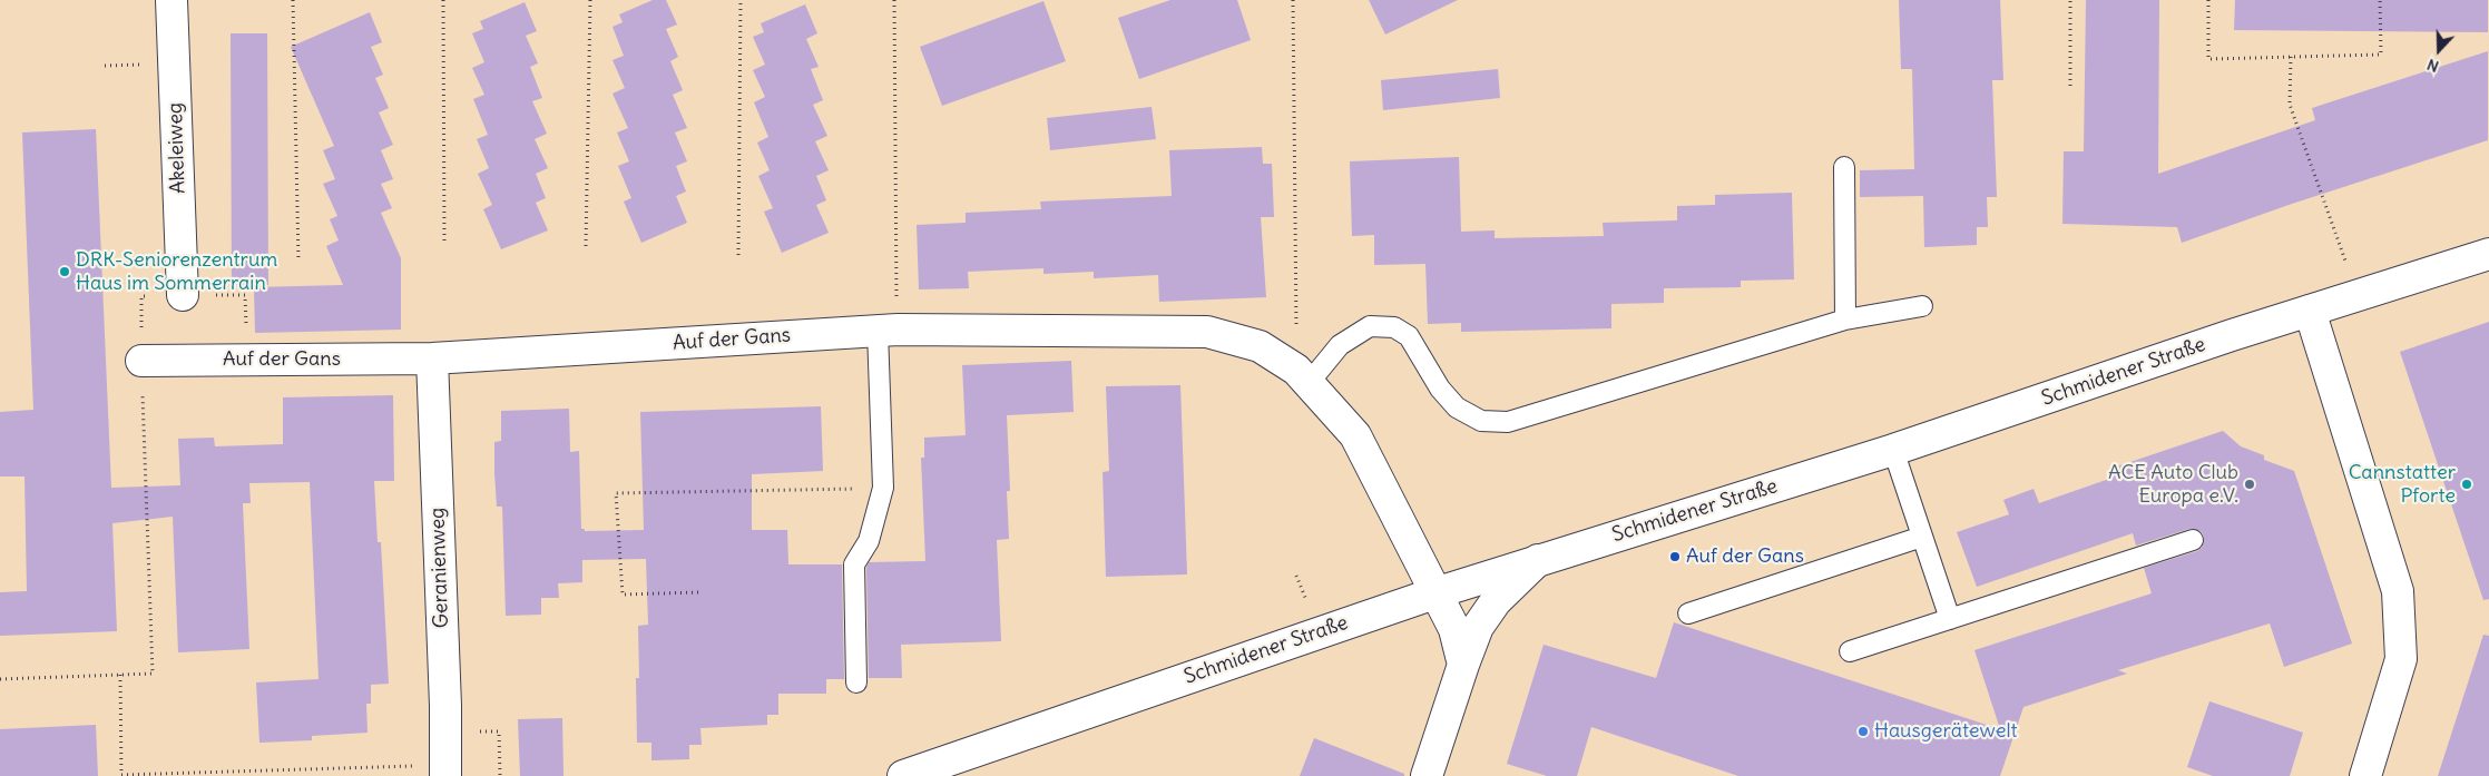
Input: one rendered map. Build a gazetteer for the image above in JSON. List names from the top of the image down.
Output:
{
  "streets": {
    "street": [
      "Akeleiweg",
      "Auf der Gans",
      "Schmidener Straße",
      "Geranienweg"
    ]
  },
  "crossings": [
    ["Auf der Gans", "Schmidener Straße"],
    ["Auf der Gans", "Geranienweg"]
  ],
  "places": [
    "DRK-Seniorenzentrum Haus im Sommerrain",
    "ACE Auto Club Europa e.V.",
    "Cannstatter Pforte",
    "Auf der Gans",
    "Hausgerätewelt"
  ],
  "north": "bottom"
}
